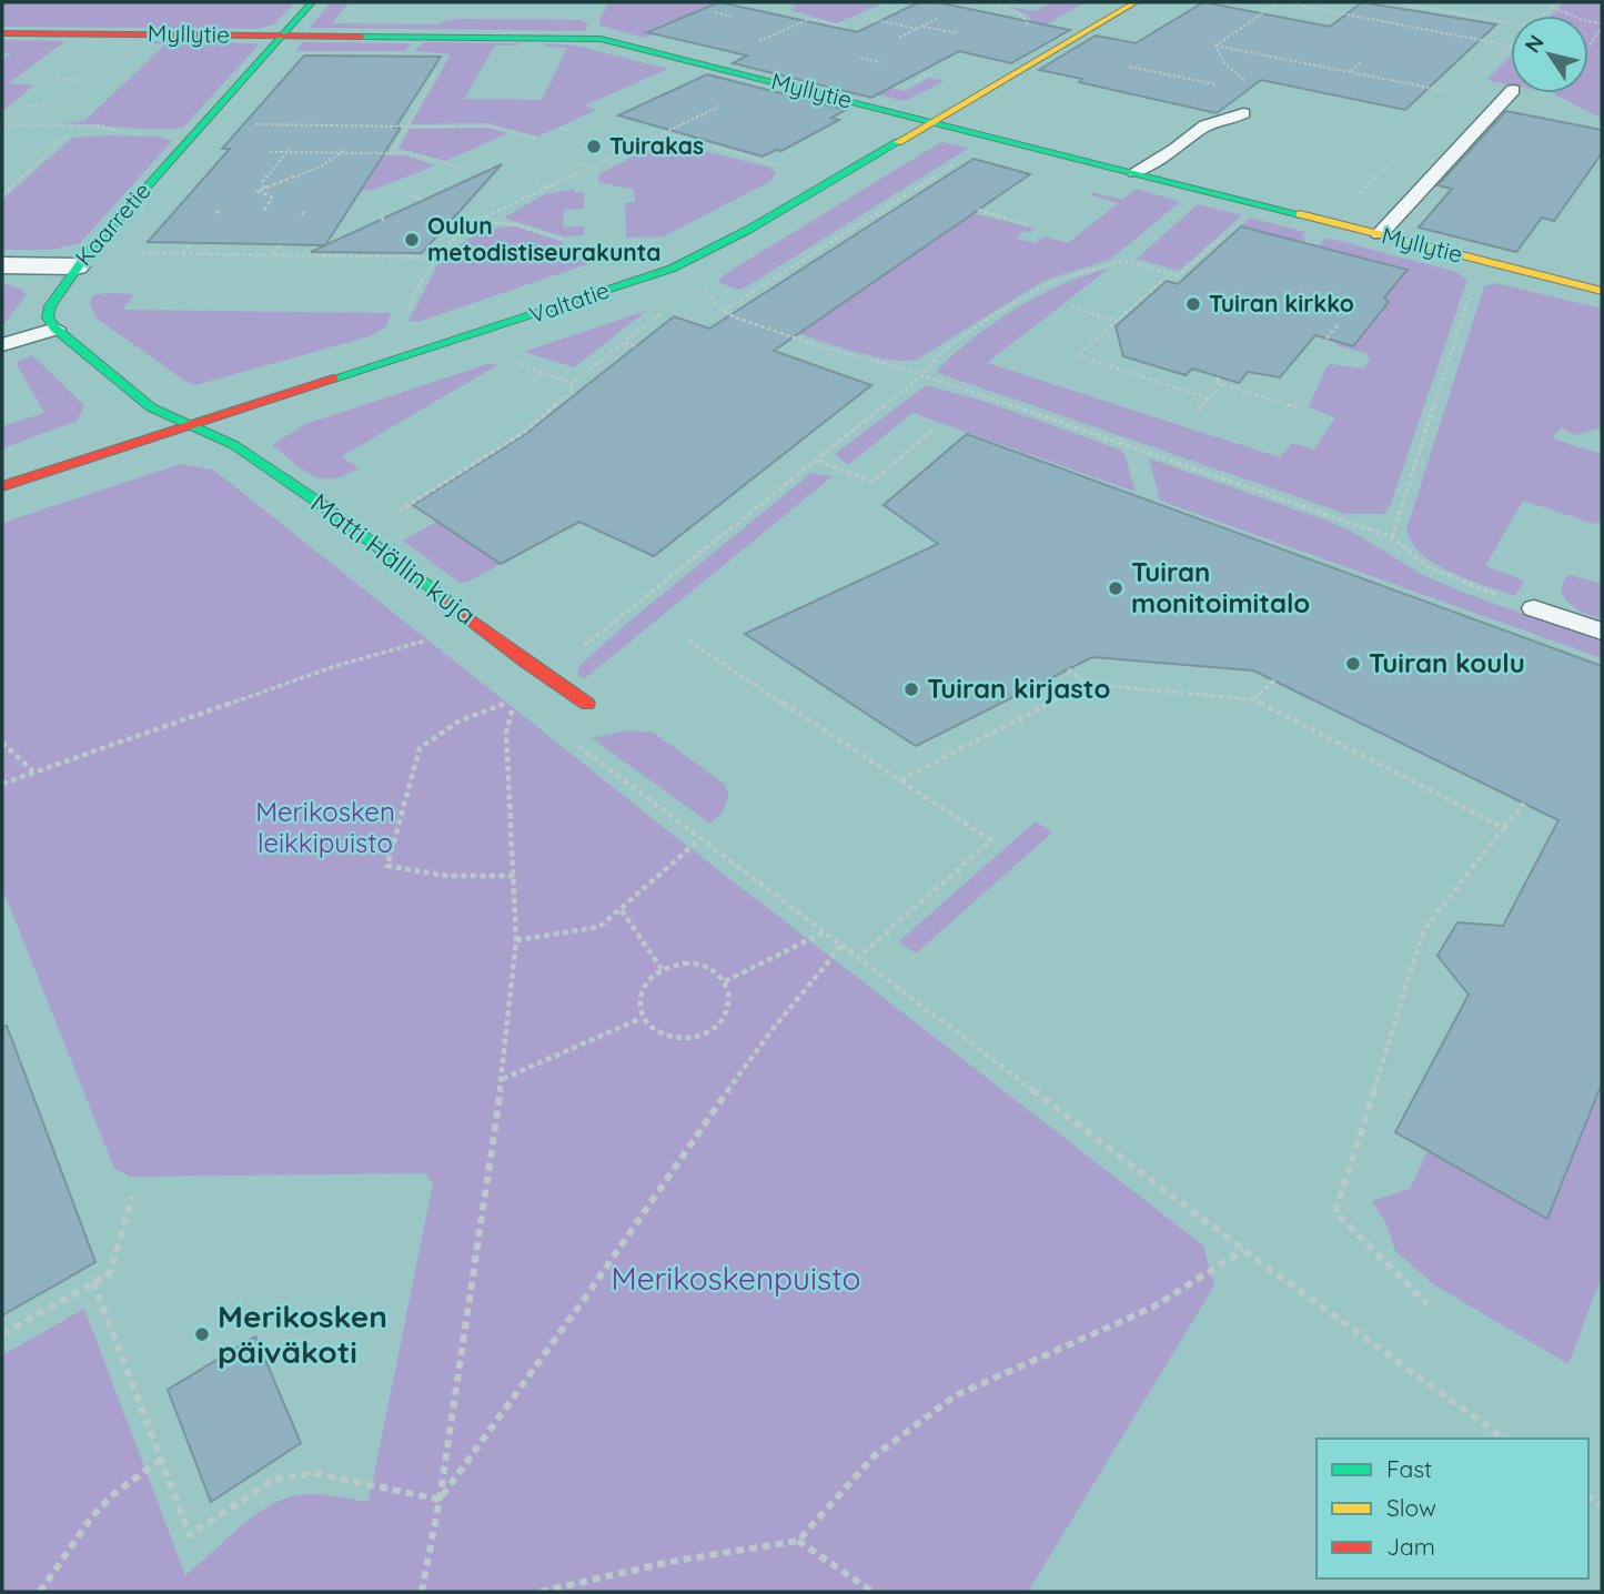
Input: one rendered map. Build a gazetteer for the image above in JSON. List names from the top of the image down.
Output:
{
  "streets": {
    "street": [
      "Myllytie",
      "Kaarretie",
      "Valtatie",
      "Matti Hällin kuja"
    ]
  },
  "crossings": [
    ["Myllytie", "Kaarretie"],
    ["Myllytie", "Valtatie"],
    ["Valtatie", "Matti Hällin kuja"]
  ],
  "parks": ["Merikosken leikkipuisto", "Merikoskenpuisto"],
  "places": [
    "Tuirakas",
    "Oulun metodistiseurakunta",
    "Tuiran kirkko",
    "Tuiran monitoimitalo",
    "Tuiran koulu",
    "Tuiran kirjasto",
    "Merikosken päiväkoti"
  ],
  "legend": ["Fast", "Slow", "Jam"],
  "north": "top left"
}
